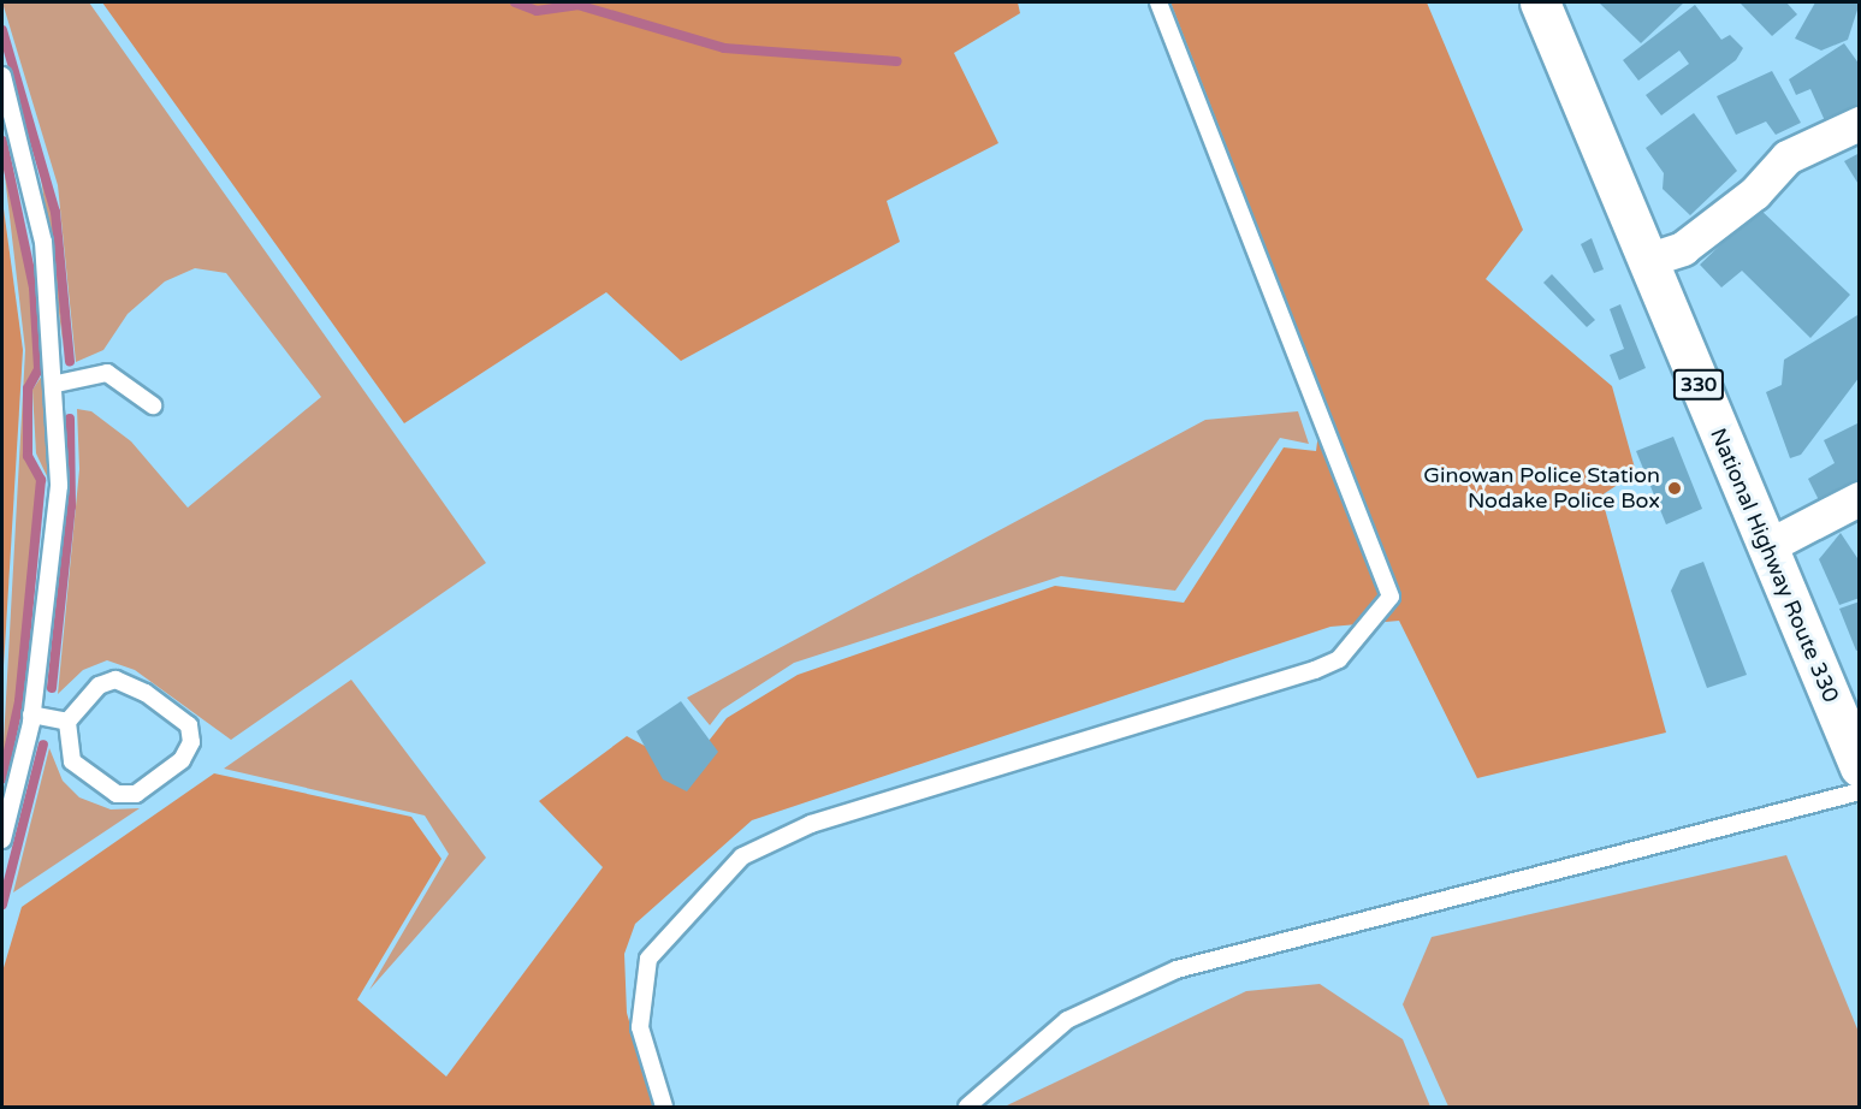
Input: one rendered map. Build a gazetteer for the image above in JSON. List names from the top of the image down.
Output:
{
  "streets": {
    "highway": ["330", "National Highway Route 330"]
  },
  "places": ["Ginowan Police Station Nodake Police Box"]
}
